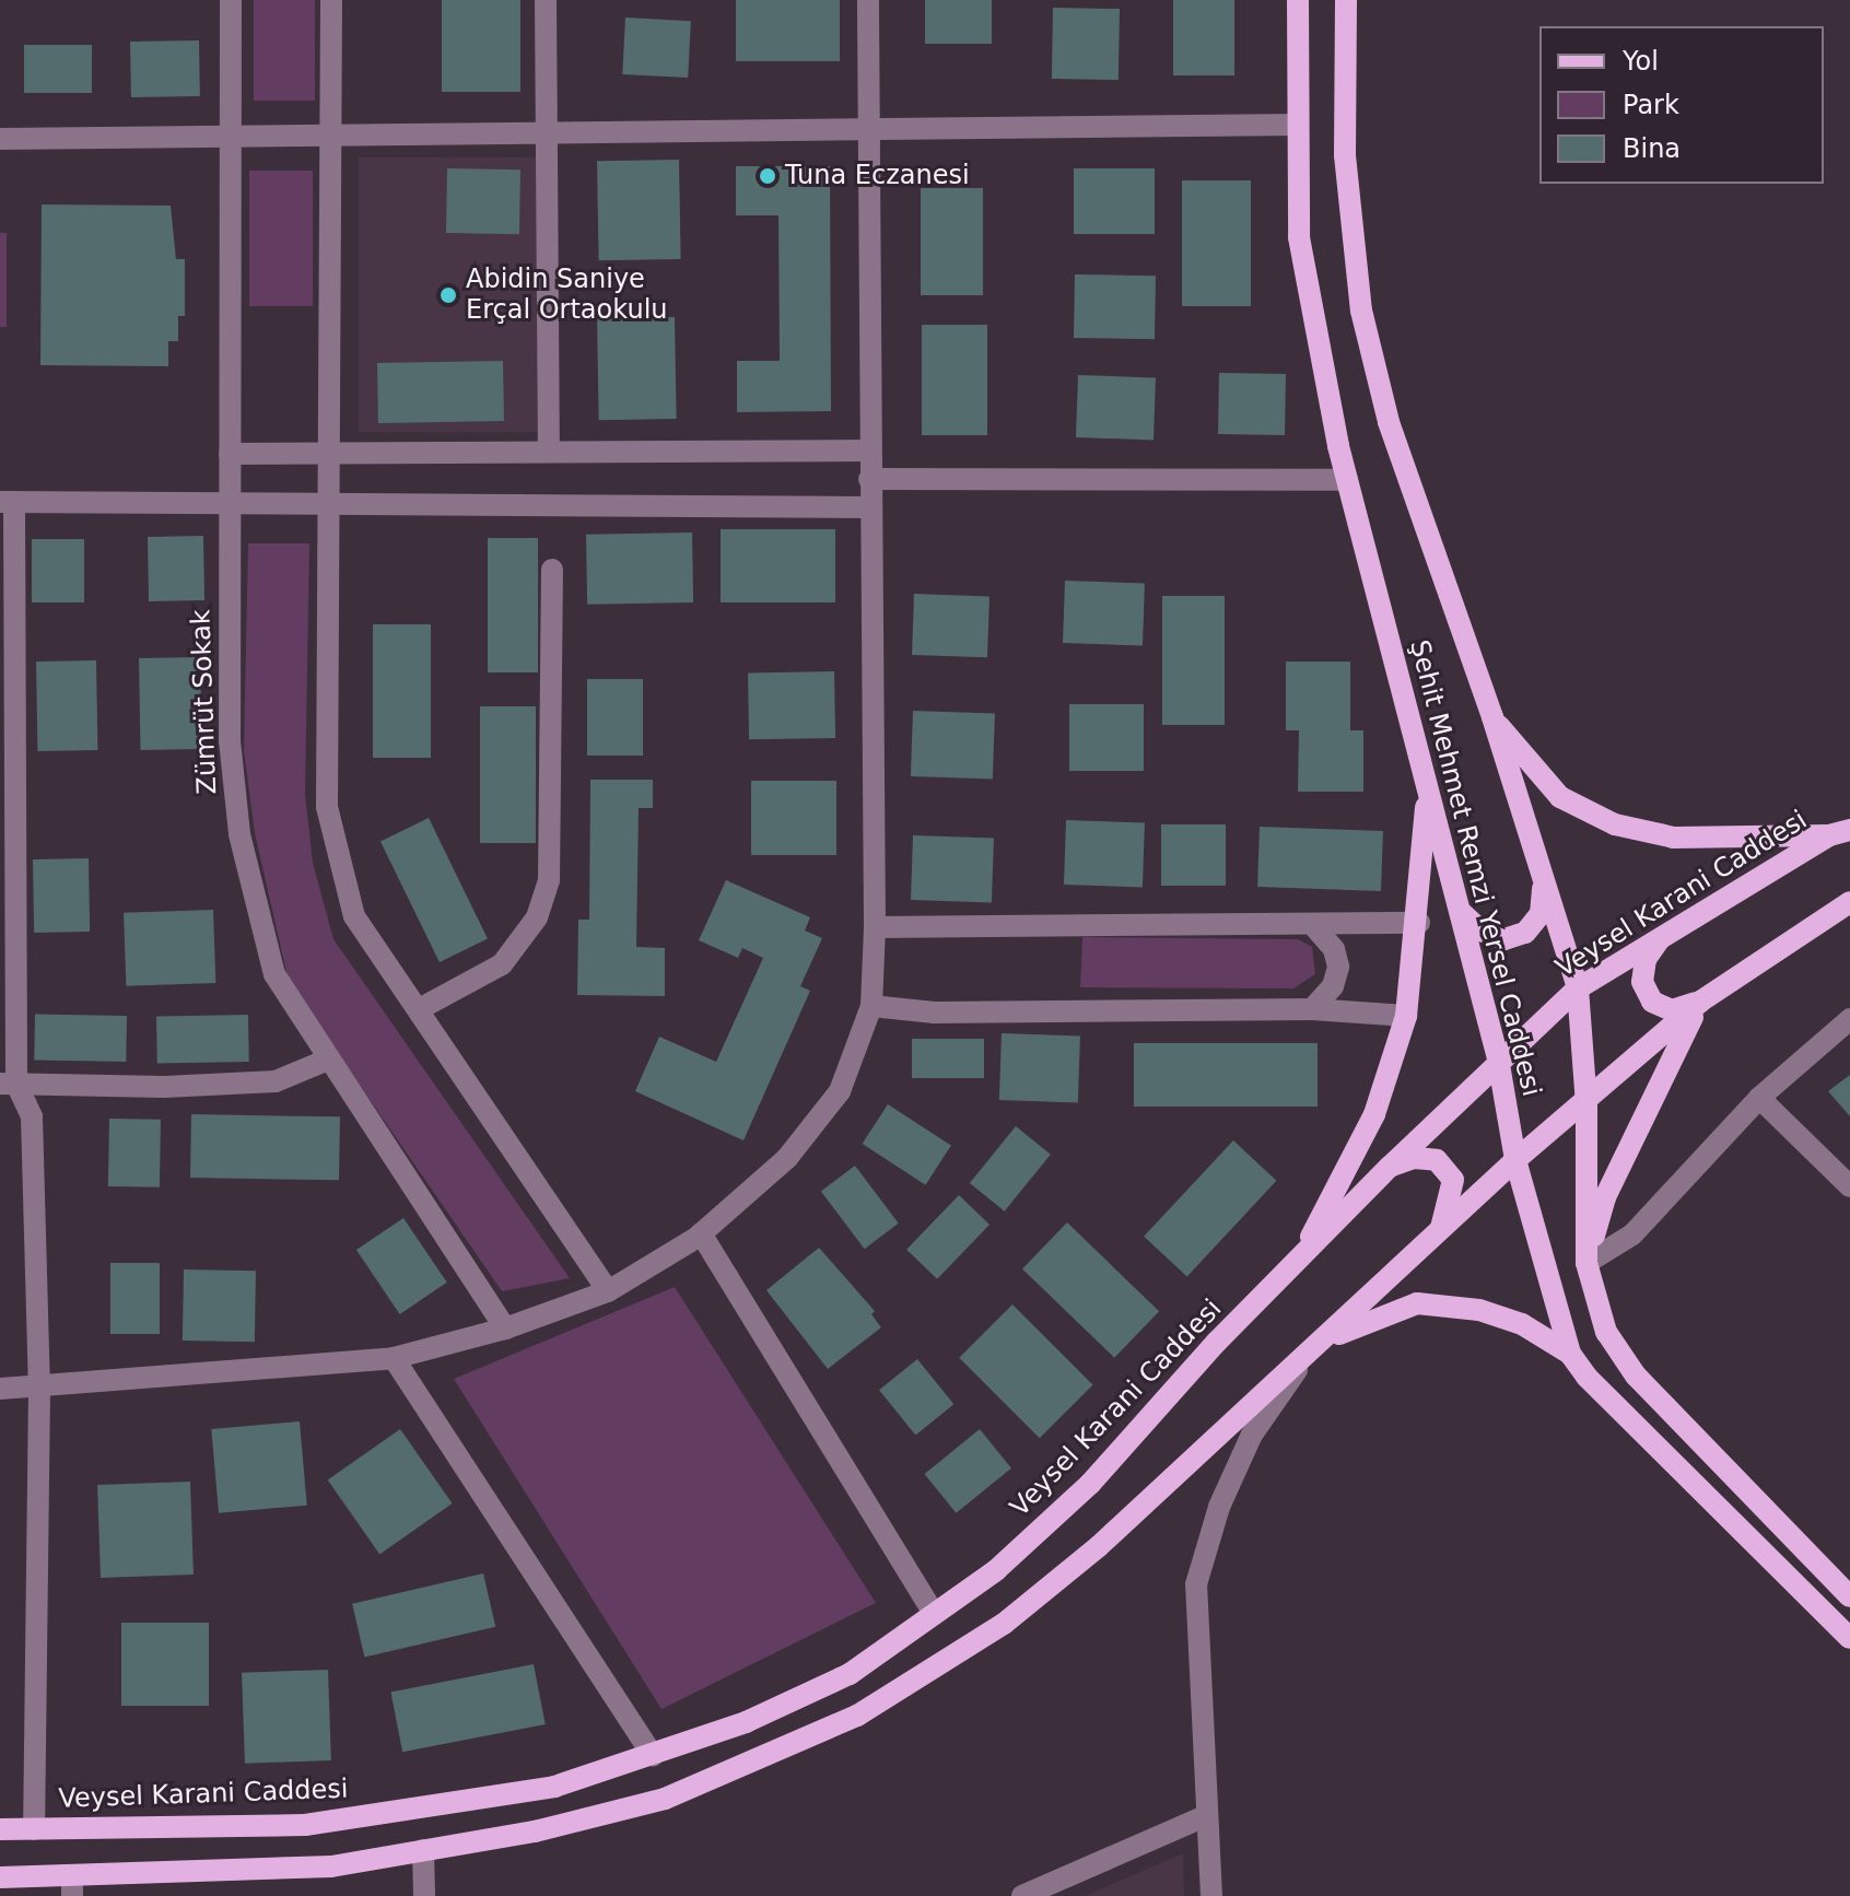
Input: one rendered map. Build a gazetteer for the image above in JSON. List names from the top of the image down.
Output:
{
  "streets": {
    "main road": ["Şehit Mehmet Remzi Yersel Caddesi", "Veysel Karani Caddesi"],
    "street": ["Zümrüt Sokak"]
  },
  "crossings": [
    ["Şehit Mehmet Remzi Yersel Caddesi", "Veysel Karani Caddesi"]
  ],
  "places": ["Tuna Eczanesi", "Abidin Saniye Erçal Ortaokulu"],
  "legend": ["Yol", "Park", "Bina"]
}
